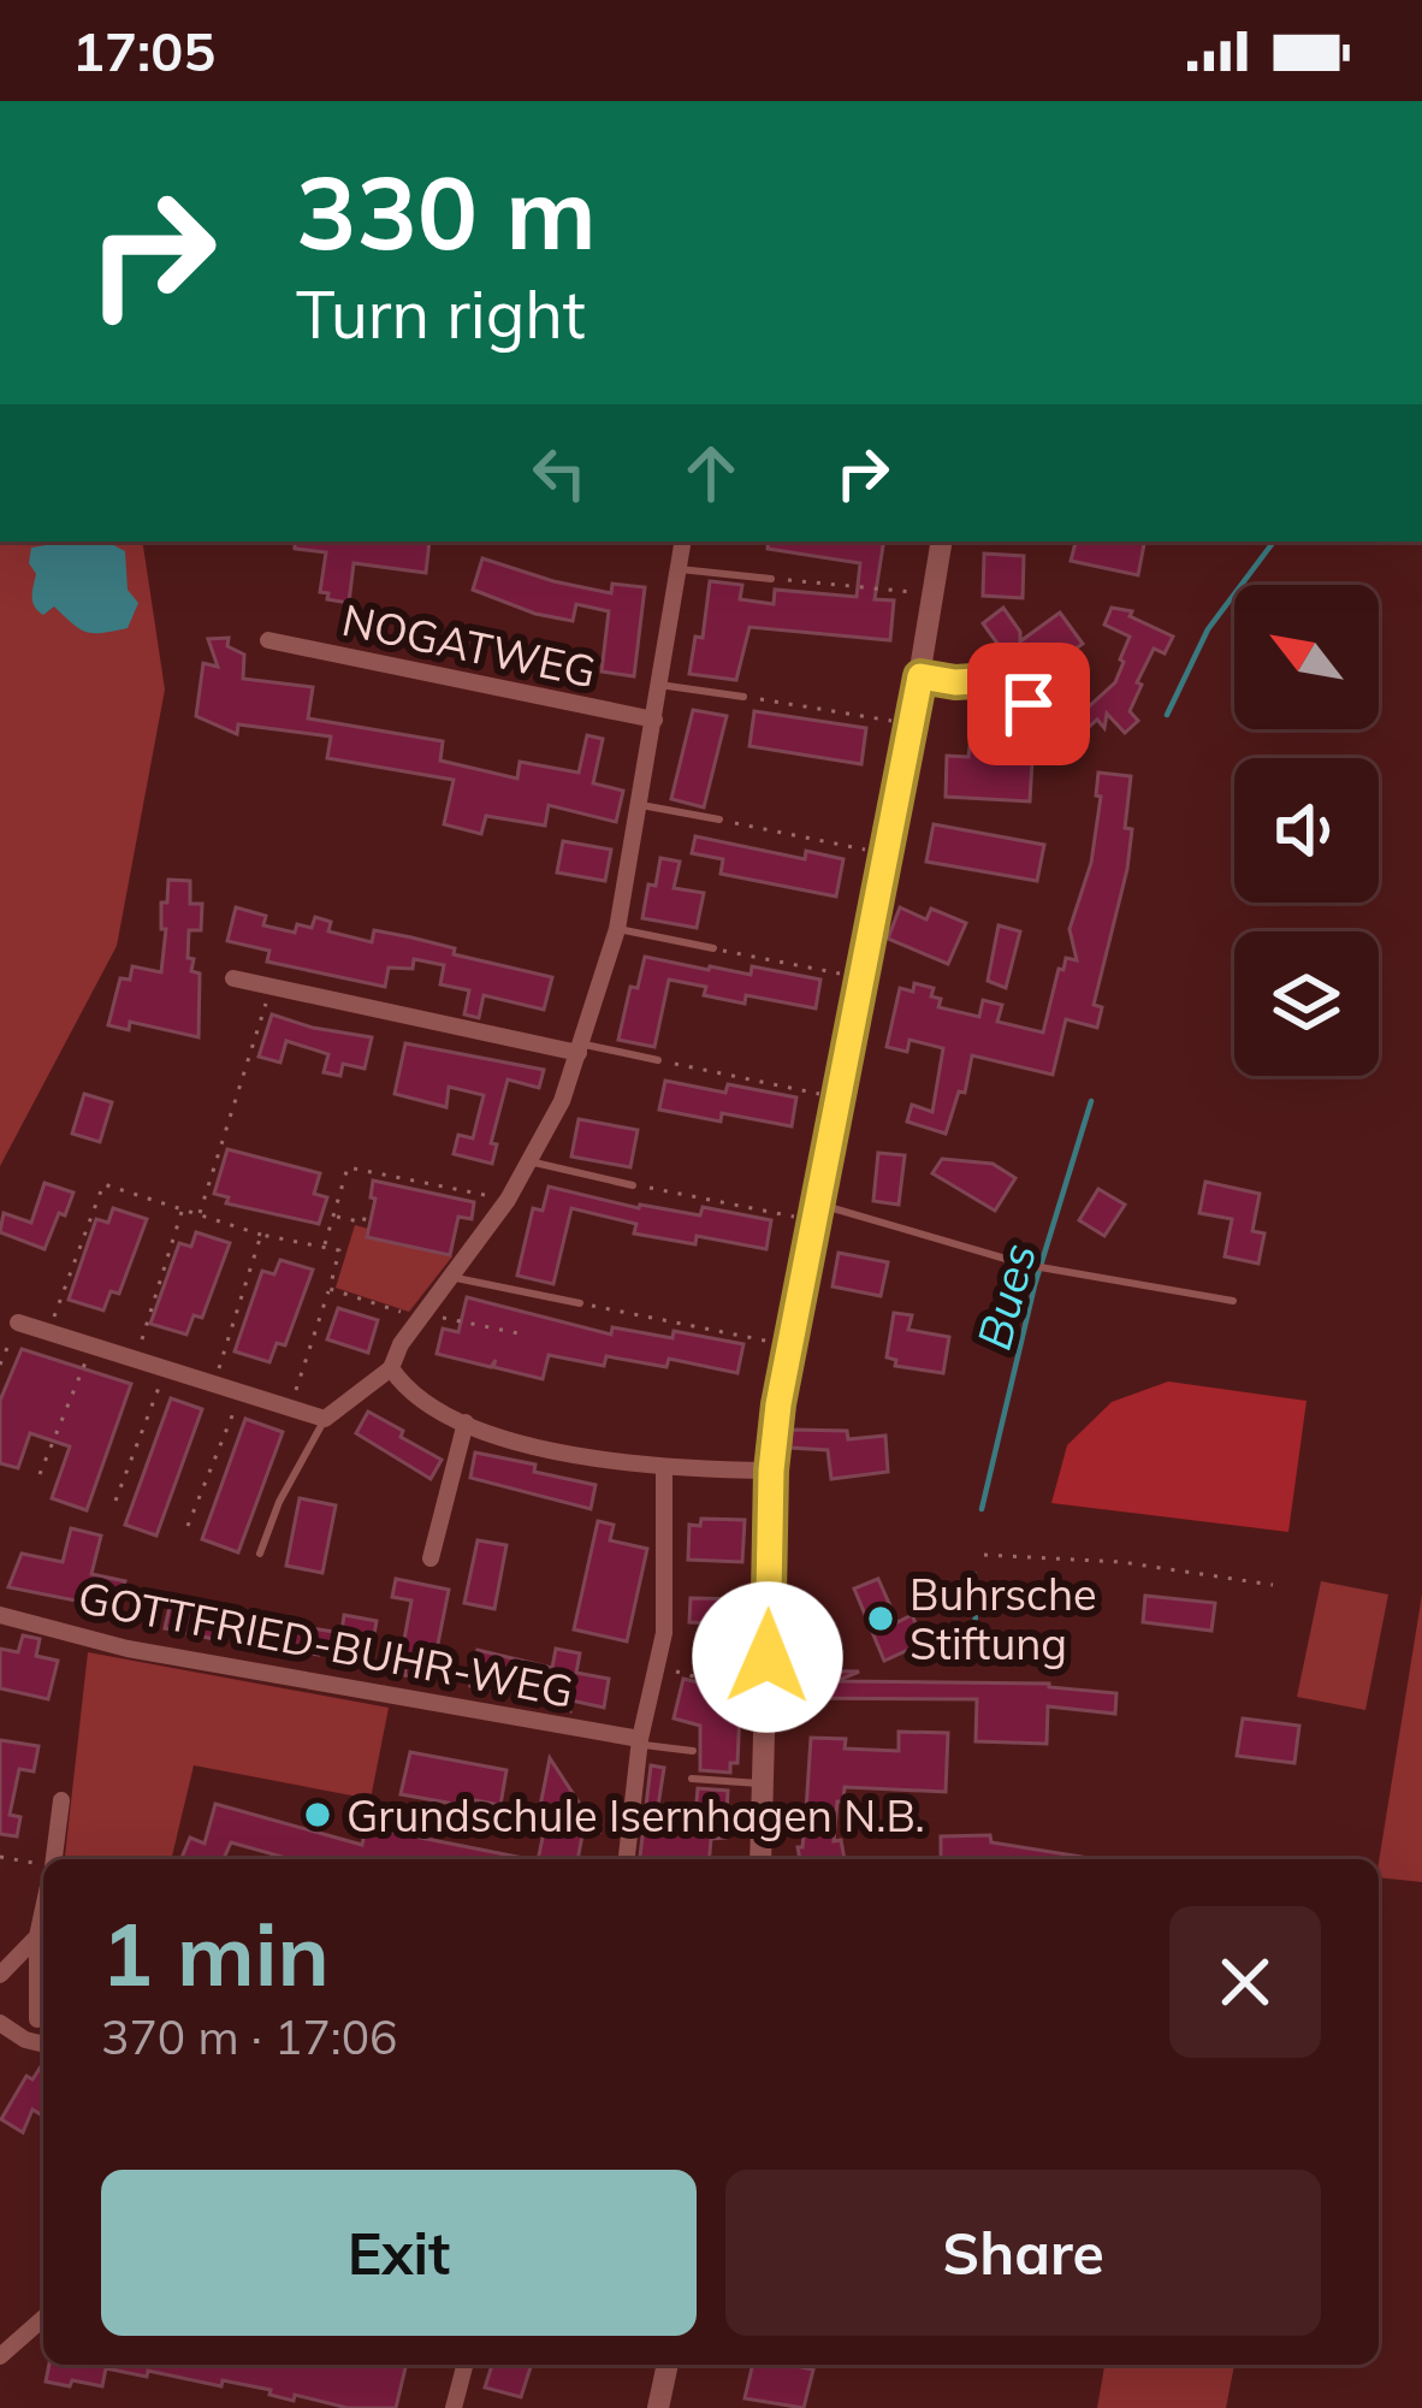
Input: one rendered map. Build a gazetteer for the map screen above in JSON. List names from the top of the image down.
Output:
{
  "streets": {
    "street": ["NOGATWEG", "GOTTFRIED-BUHR-WEG"]
  },
  "water": ["Bues"],
  "places": ["Buhrsche Stiftung", "Grundschule Isernhagen N.B."],
  "north": "top left",
  "page": {
    "status": "17:05",
    "turn": ["330 m", "Turn right"],
    "heading": ["1 min", "370 m · 17:06"],
    "buttons": ["Exit", "Share"]
  }
}
